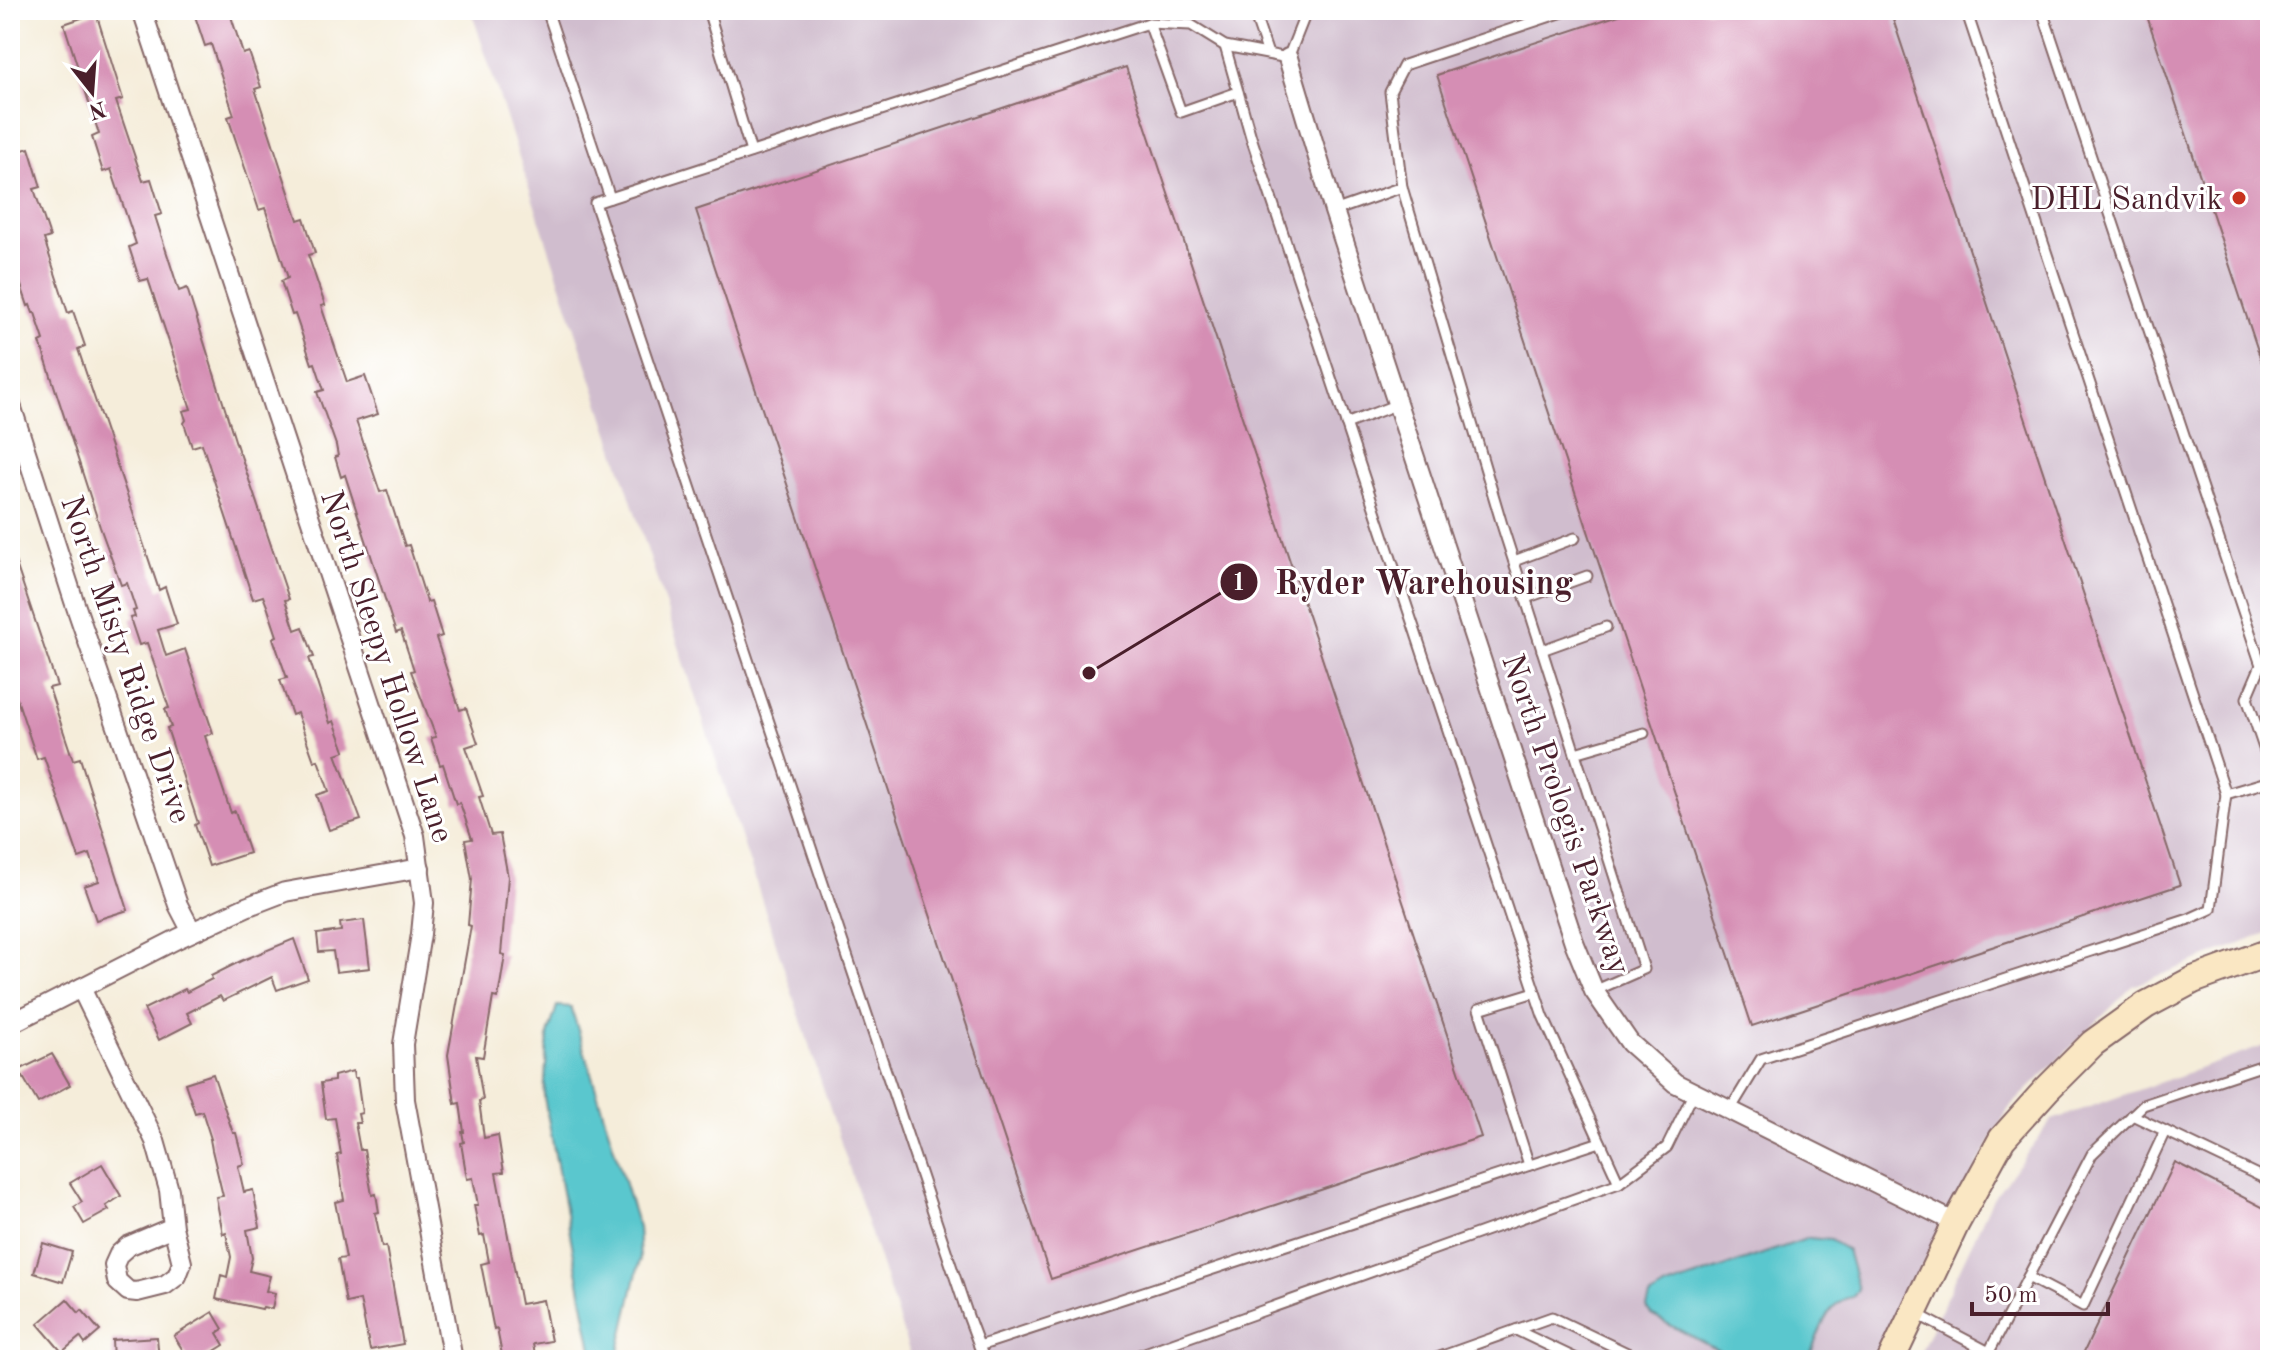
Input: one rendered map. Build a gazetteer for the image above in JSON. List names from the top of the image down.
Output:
{
  "streets": {
    "street": ["North Misty Ridge Drive", "North Sleepy Hollow Lane", "North Prologis Parkway"]
  },
  "places": ["DHL Sandvik", "Ryder Warehousing"],
  "scale_bar": "50 m",
  "north": "bottom"
}
